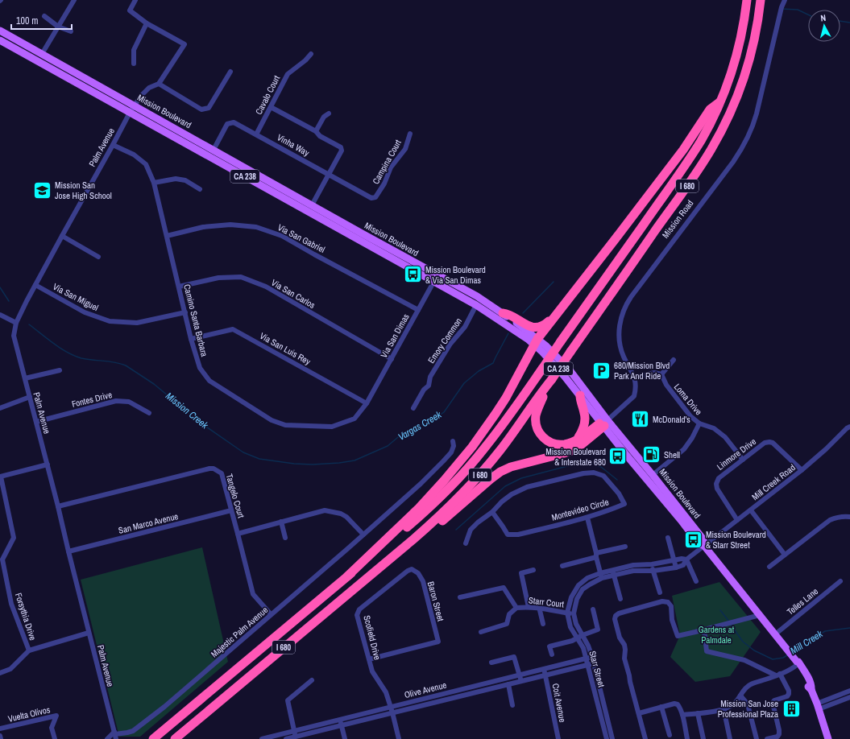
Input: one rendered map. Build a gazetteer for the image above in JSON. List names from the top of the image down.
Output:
{
  "streets": {
    "highway": ["I 680"],
    "main road": ["Mission Boulevard", "CA 238"],
    "street": [
      "Cavalo Court",
      "Vinha Way",
      "Palm Avenue",
      "Campina Court",
      "Mission Road",
      "Via San Gabriel",
      "Via San Carlos",
      "Via San Miguel",
      "Camino Santa Barbara",
      "Via San Dimas",
      "Emory Common",
      "Via San Luis Rey",
      "Fontes Drive",
      "Loma Drive",
      "Linmore Drive",
      "Mill Creek Road",
      "Tangelo Court",
      "Montevideo Circle",
      "San Marco Avenue",
      "Baron Street",
      "Telles Lane",
      "Starr Court",
      "Forsythia Drive",
      "Majestic Palm Avenue",
      "Scofield Drive",
      "Starr Street",
      "Olive Avenue",
      "Coit Avenue",
      "Vuelta Olivos"
    ]
  },
  "crossings": [
    ["Cavalo Court", "Vinha Way"],
    ["Mission Boulevard", "Vinha Way"],
    ["Mission Boulevard", "Palm Avenue"],
    ["Mission Boulevard", "Mission Road"],
    ["Mission Boulevard", "Via San Dimas"],
    ["Mission Boulevard", "Emory Common"],
    ["Mission Boulevard", "Mill Creek Road"],
    ["Mission Boulevard", "Telles Lane"],
    ["Mission Boulevard", "Starr Street"],
    ["Vinha Way", "Campina Court"],
    ["Palm Avenue", "Via San Miguel"],
    ["Palm Avenue", "Camino Santa Barbara"],
    ["Palm Avenue", "Fontes Drive"],
    ["Palm Avenue", "Tangelo Court"],
    ["Palm Avenue", "San Marco Avenue"],
    ["Palm Avenue", "Majestic Palm Avenue"],
    ["Via San Gabriel", "Camino Santa Barbara"],
    ["Via San Gabriel", "Via San Dimas"],
    ["Via San Carlos", "Camino Santa Barbara"],
    ["Via San Carlos", "Via San Dimas"],
    ["Via San Miguel", "Camino Santa Barbara"],
    ["Camino Santa Barbara", "Via San Dimas"],
    ["Camino Santa Barbara", "Via San Luis Rey"],
    ["Via San Dimas", "Via San Luis Rey"],
    ["Loma Drive", "Linmore Drive"],
    ["Linmore Drive", "Mill Creek Road"],
    ["Mill Creek Road", "Starr Street"],
    ["Tangelo Court", "San Marco Avenue"],
    ["Tangelo Court", "Majestic Palm Avenue"],
    ["Baron Street", "Scofield Drive"],
    ["Starr Court", "Starr Street"],
    ["Scofield Drive", "Olive Avenue"],
    ["Starr Street", "Olive Avenue"],
    ["Olive Avenue", "Coit Avenue"]
  ],
  "water": ["Mission Creek", "Vargas Creek", "Mill Creek"],
  "parks": ["Gardens at Palmdale"],
  "places": {
    "school or university": ["Mission San Jose High School"],
    "bus stop": ["Mission Boulevard & Via San Dimas", "Mission Boulevard & Interstate 680", "Mission Boulevard & Starr Street"],
    "parking": ["680/Mission Blvd Park And Ride"],
    "restaurant": ["McDonald's"],
    "fuel station": ["Shell"],
    "building": ["Mission San Jose Professional Plaza"]
  },
  "scale_bar": "100 m",
  "north": "top"
}
